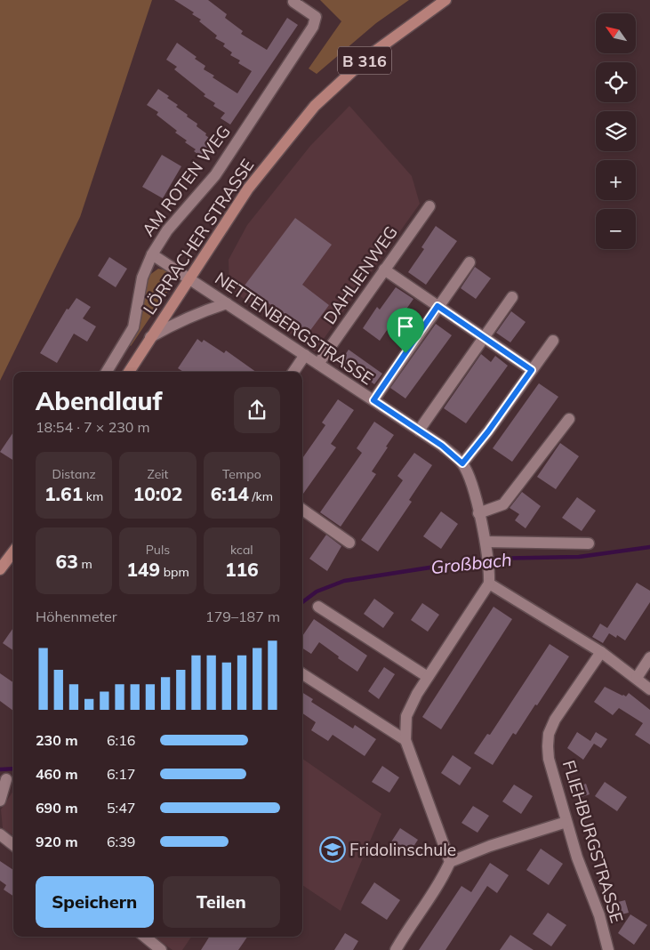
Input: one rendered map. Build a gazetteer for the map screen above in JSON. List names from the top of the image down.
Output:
{
  "streets": {
    "main road": ["B 316", "LÖRRACHER STRASSE"],
    "street": [
      "AM ROTEN WEG",
      "DAHLIENWEG",
      "NETTENBERGSTRASSE",
      "FLIEHBURGSTRASSE"
    ]
  },
  "crossings": [
    ["AM ROTEN WEG", "NETTENBERGSTRASSE"],
    ["LÖRRACHER STRASSE", "NETTENBERGSTRASSE"],
    ["DAHLIENWEG", "NETTENBERGSTRASSE"]
  ],
  "water": ["Großbach"],
  "places": {
    "school or university": ["Fridolinschule"]
  },
  "north": "top left",
  "page": {
    "map_buttons": ["+", "−"],
    "heading": ["Abendlauf", "18:54 · 7 × 230 m"],
    "stats": [
      ["Distanz", "1.61 km"],
      ["Zeit", "10:02"],
      ["Tempo", "6:14 /km"],
      ["63 m"],
      ["Puls", "149 bpm"],
      ["kcal", "116"]
    ],
    "chart": ["Höhenmeter", "179–187 m"],
    "list": [
      {
        "name": "230 m",
        "note": "6:16"
      },
      {
        "name": "460 m",
        "note": "6:17"
      },
      {
        "name": "690 m",
        "note": "5:47"
      },
      {
        "name": "920 m",
        "note": "6:39"
      }
    ],
    "buttons": ["Speichern", "Teilen"]
  }
}
